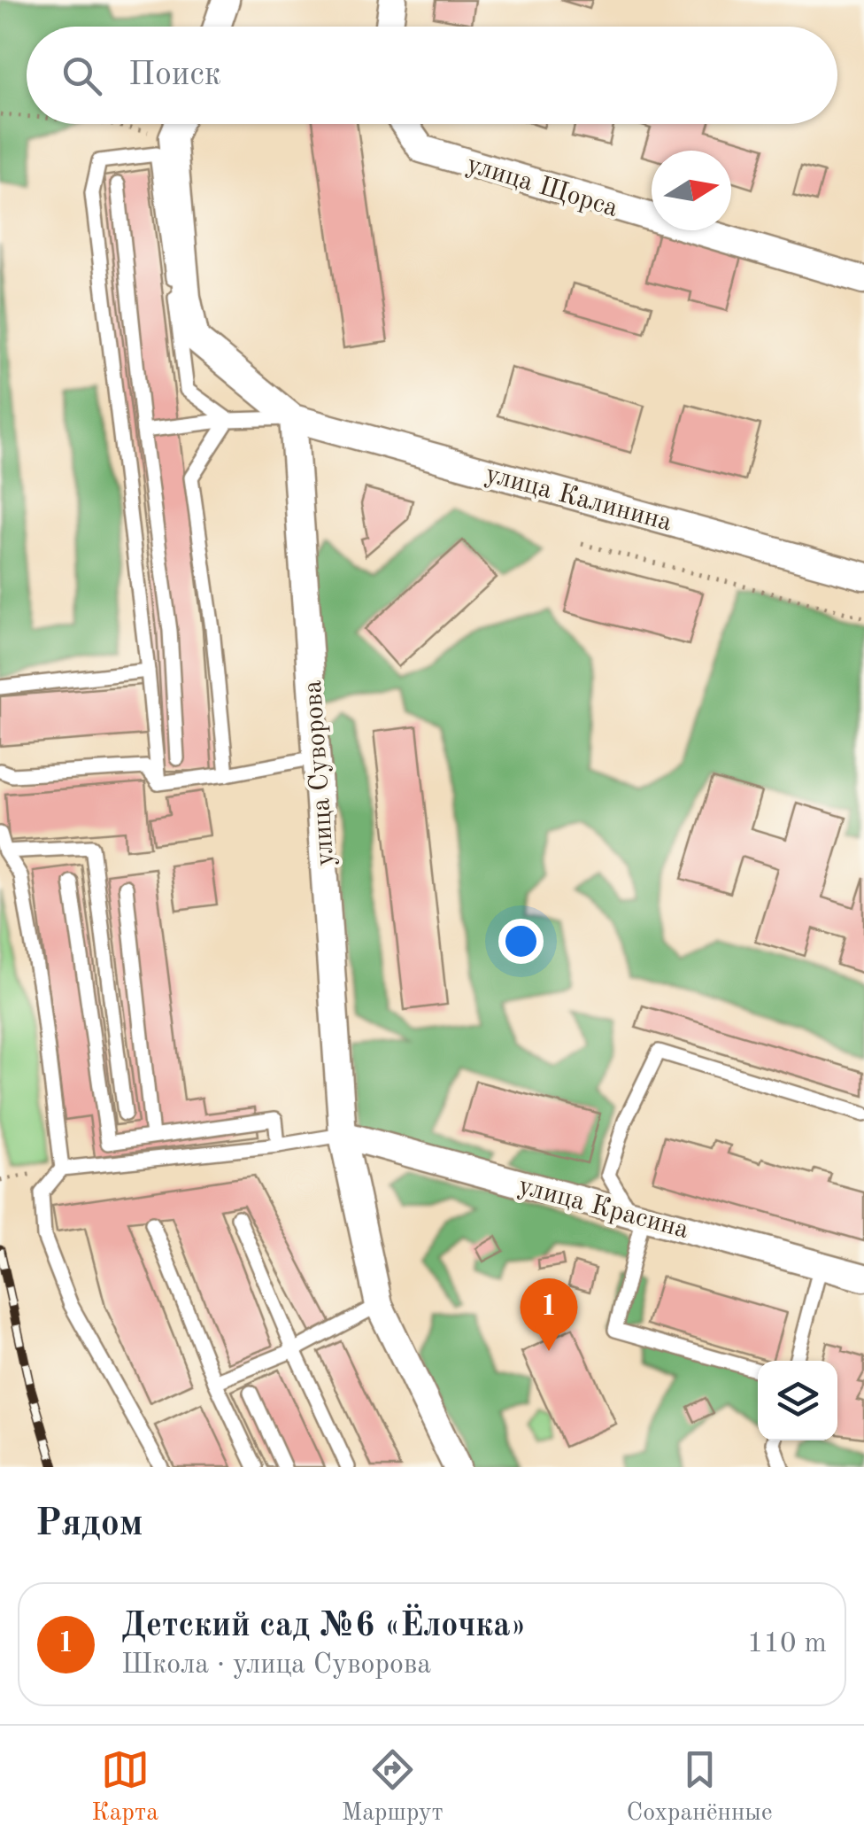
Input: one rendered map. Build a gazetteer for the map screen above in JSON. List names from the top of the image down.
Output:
{
  "streets": {
    "street": [
      "улица Щорса",
      "улица Калинина",
      "улица Суворова",
      "улица Красина"
    ]
  },
  "crossings": [
    ["улица Калинина", "улица Суворова"],
    ["улица Суворова", "улица Красина"]
  ],
  "north": "right",
  "page": {
    "search": "Поиск",
    "pins": "1",
    "heading": "Рядом",
    "list": [
      {
        "mark": "1",
        "name": "Детский сад №6 «Ёлочка»",
        "note": "Школа · улица Суворова",
        "value": "110 m"
      }
    ],
    "nav": ["Карта", "Маршрут", "Сохранённые"]
  }
}
